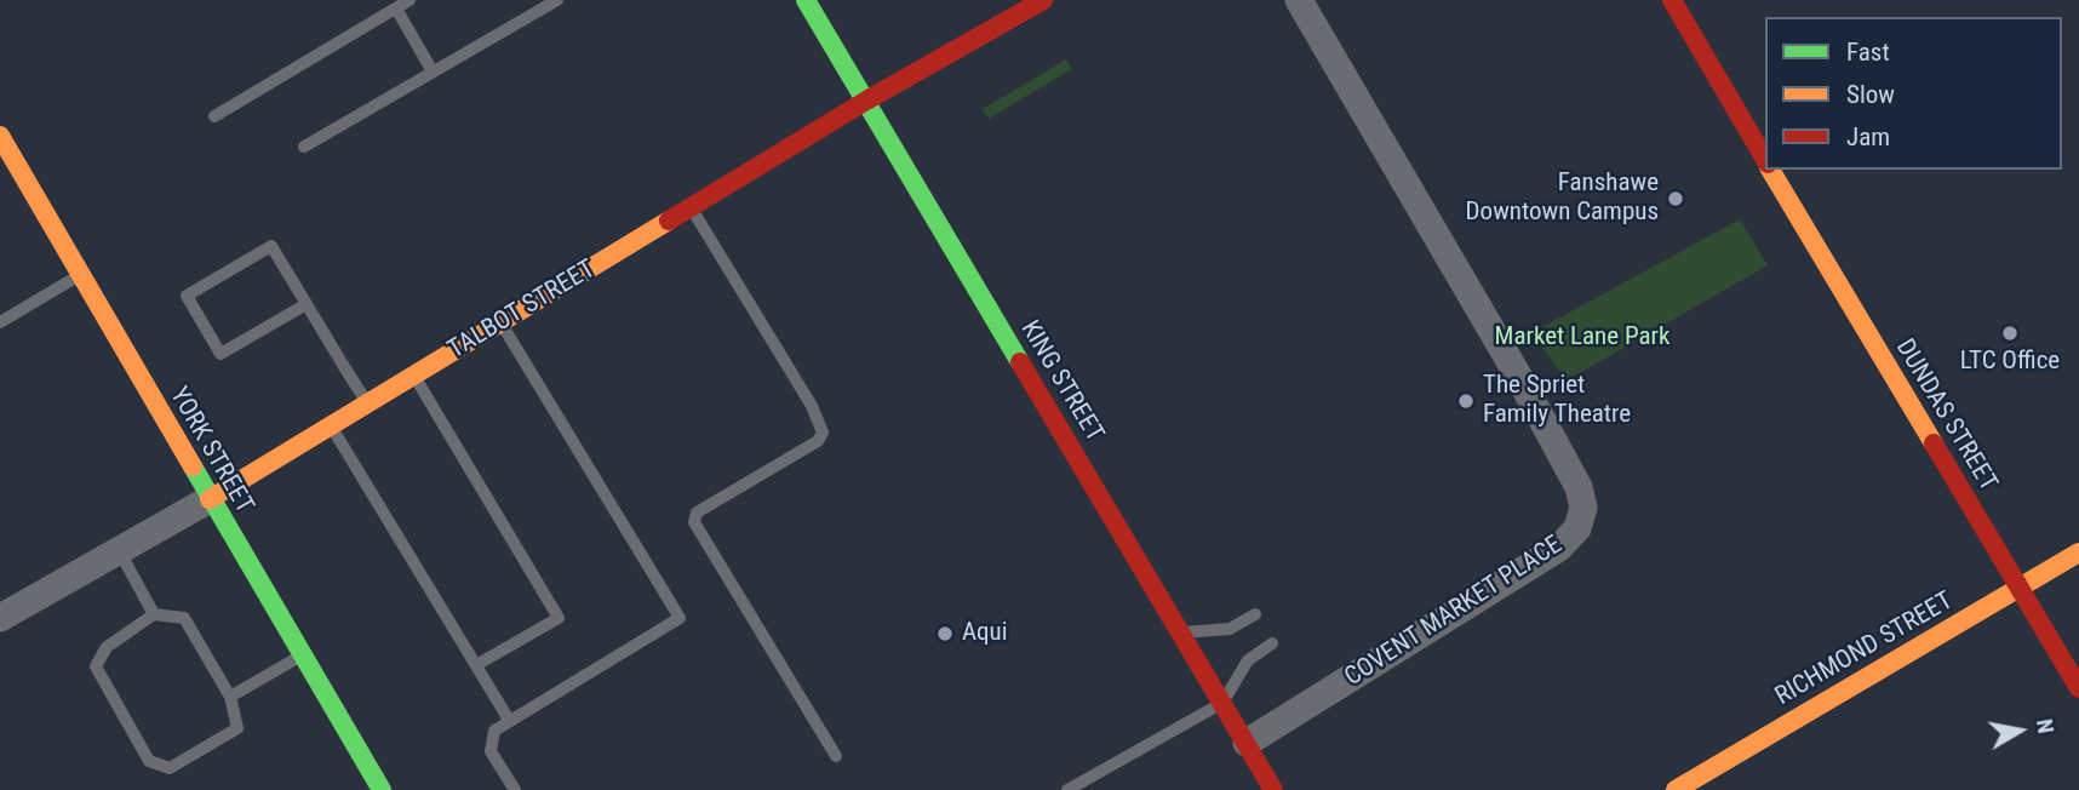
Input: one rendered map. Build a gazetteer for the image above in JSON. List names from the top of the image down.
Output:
{
  "streets": {
    "main road": [
      "TALBOT STREET",
      "KING STREET",
      "DUNDAS STREET",
      "YORK STREET",
      "RICHMOND STREET"
    ],
    "street": ["COVENT MARKET PLACE"]
  },
  "crossings": [
    ["TALBOT STREET", "KING STREET"],
    ["TALBOT STREET", "YORK STREET"],
    ["KING STREET", "COVENT MARKET PLACE"],
    ["DUNDAS STREET", "RICHMOND STREET"]
  ],
  "parks": ["Market Lane Park"],
  "places": [
    "Fanshawe Downtown Campus",
    "LTC Office",
    "The Spriet Family Theatre",
    "Aqui"
  ],
  "legend": ["Fast", "Slow", "Jam"],
  "north": "right"
}
